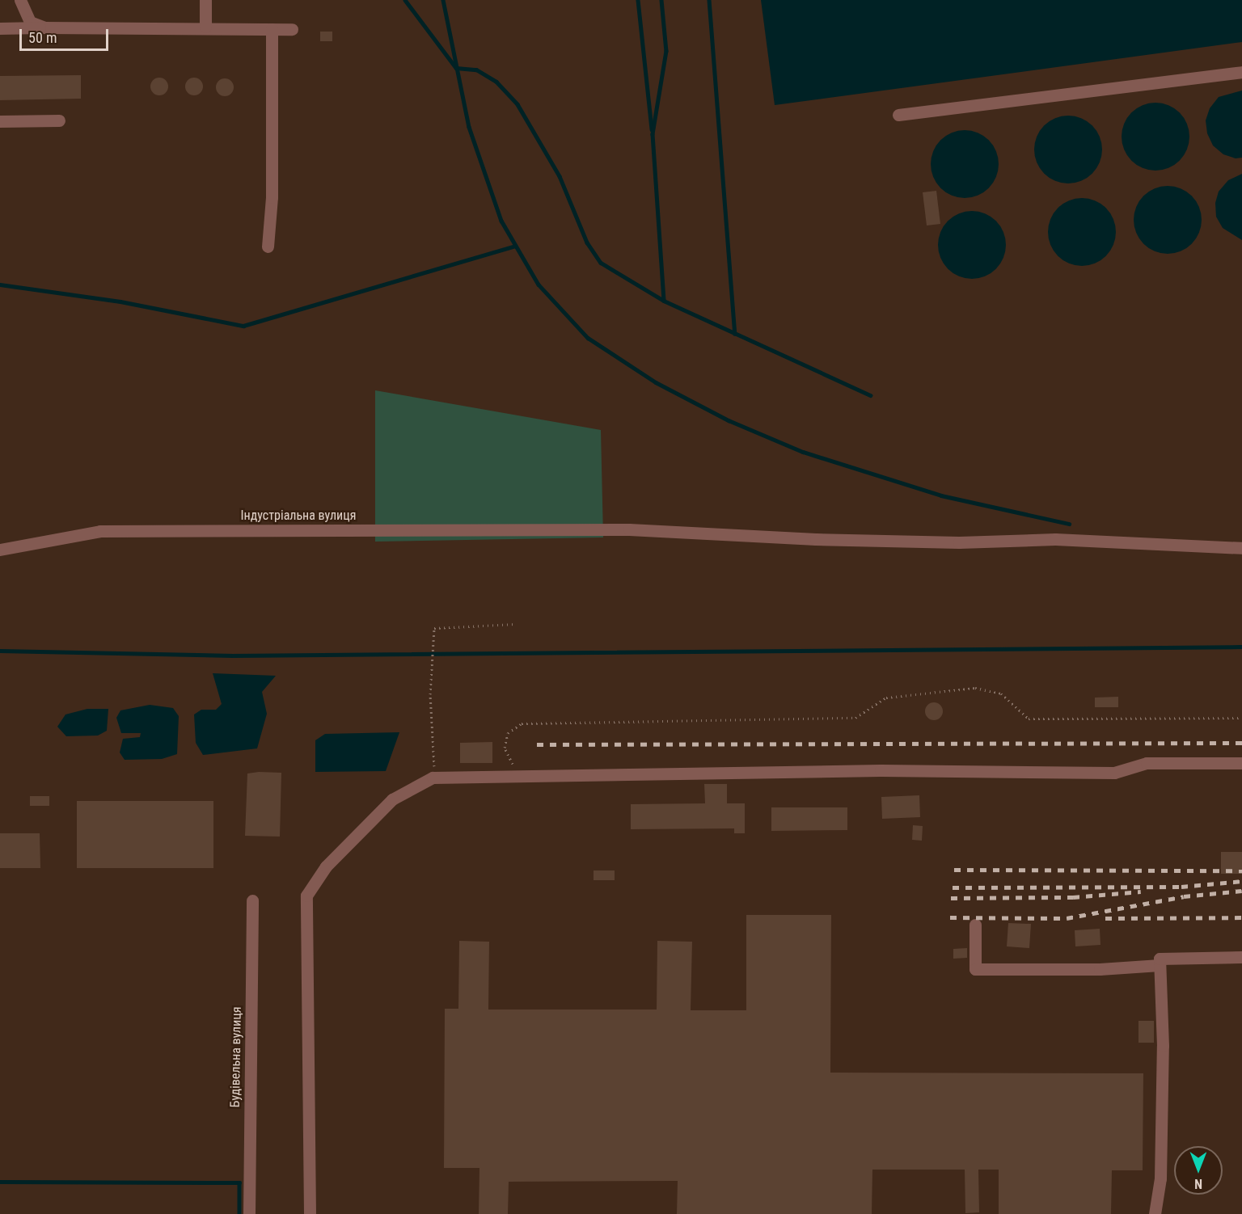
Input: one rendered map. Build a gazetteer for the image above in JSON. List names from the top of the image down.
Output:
{
  "streets": {
    "street": ["Індустріальна вулиця", "Будівельна вулиця"]
  },
  "scale_bar": "50 m",
  "north": "bottom"
}
